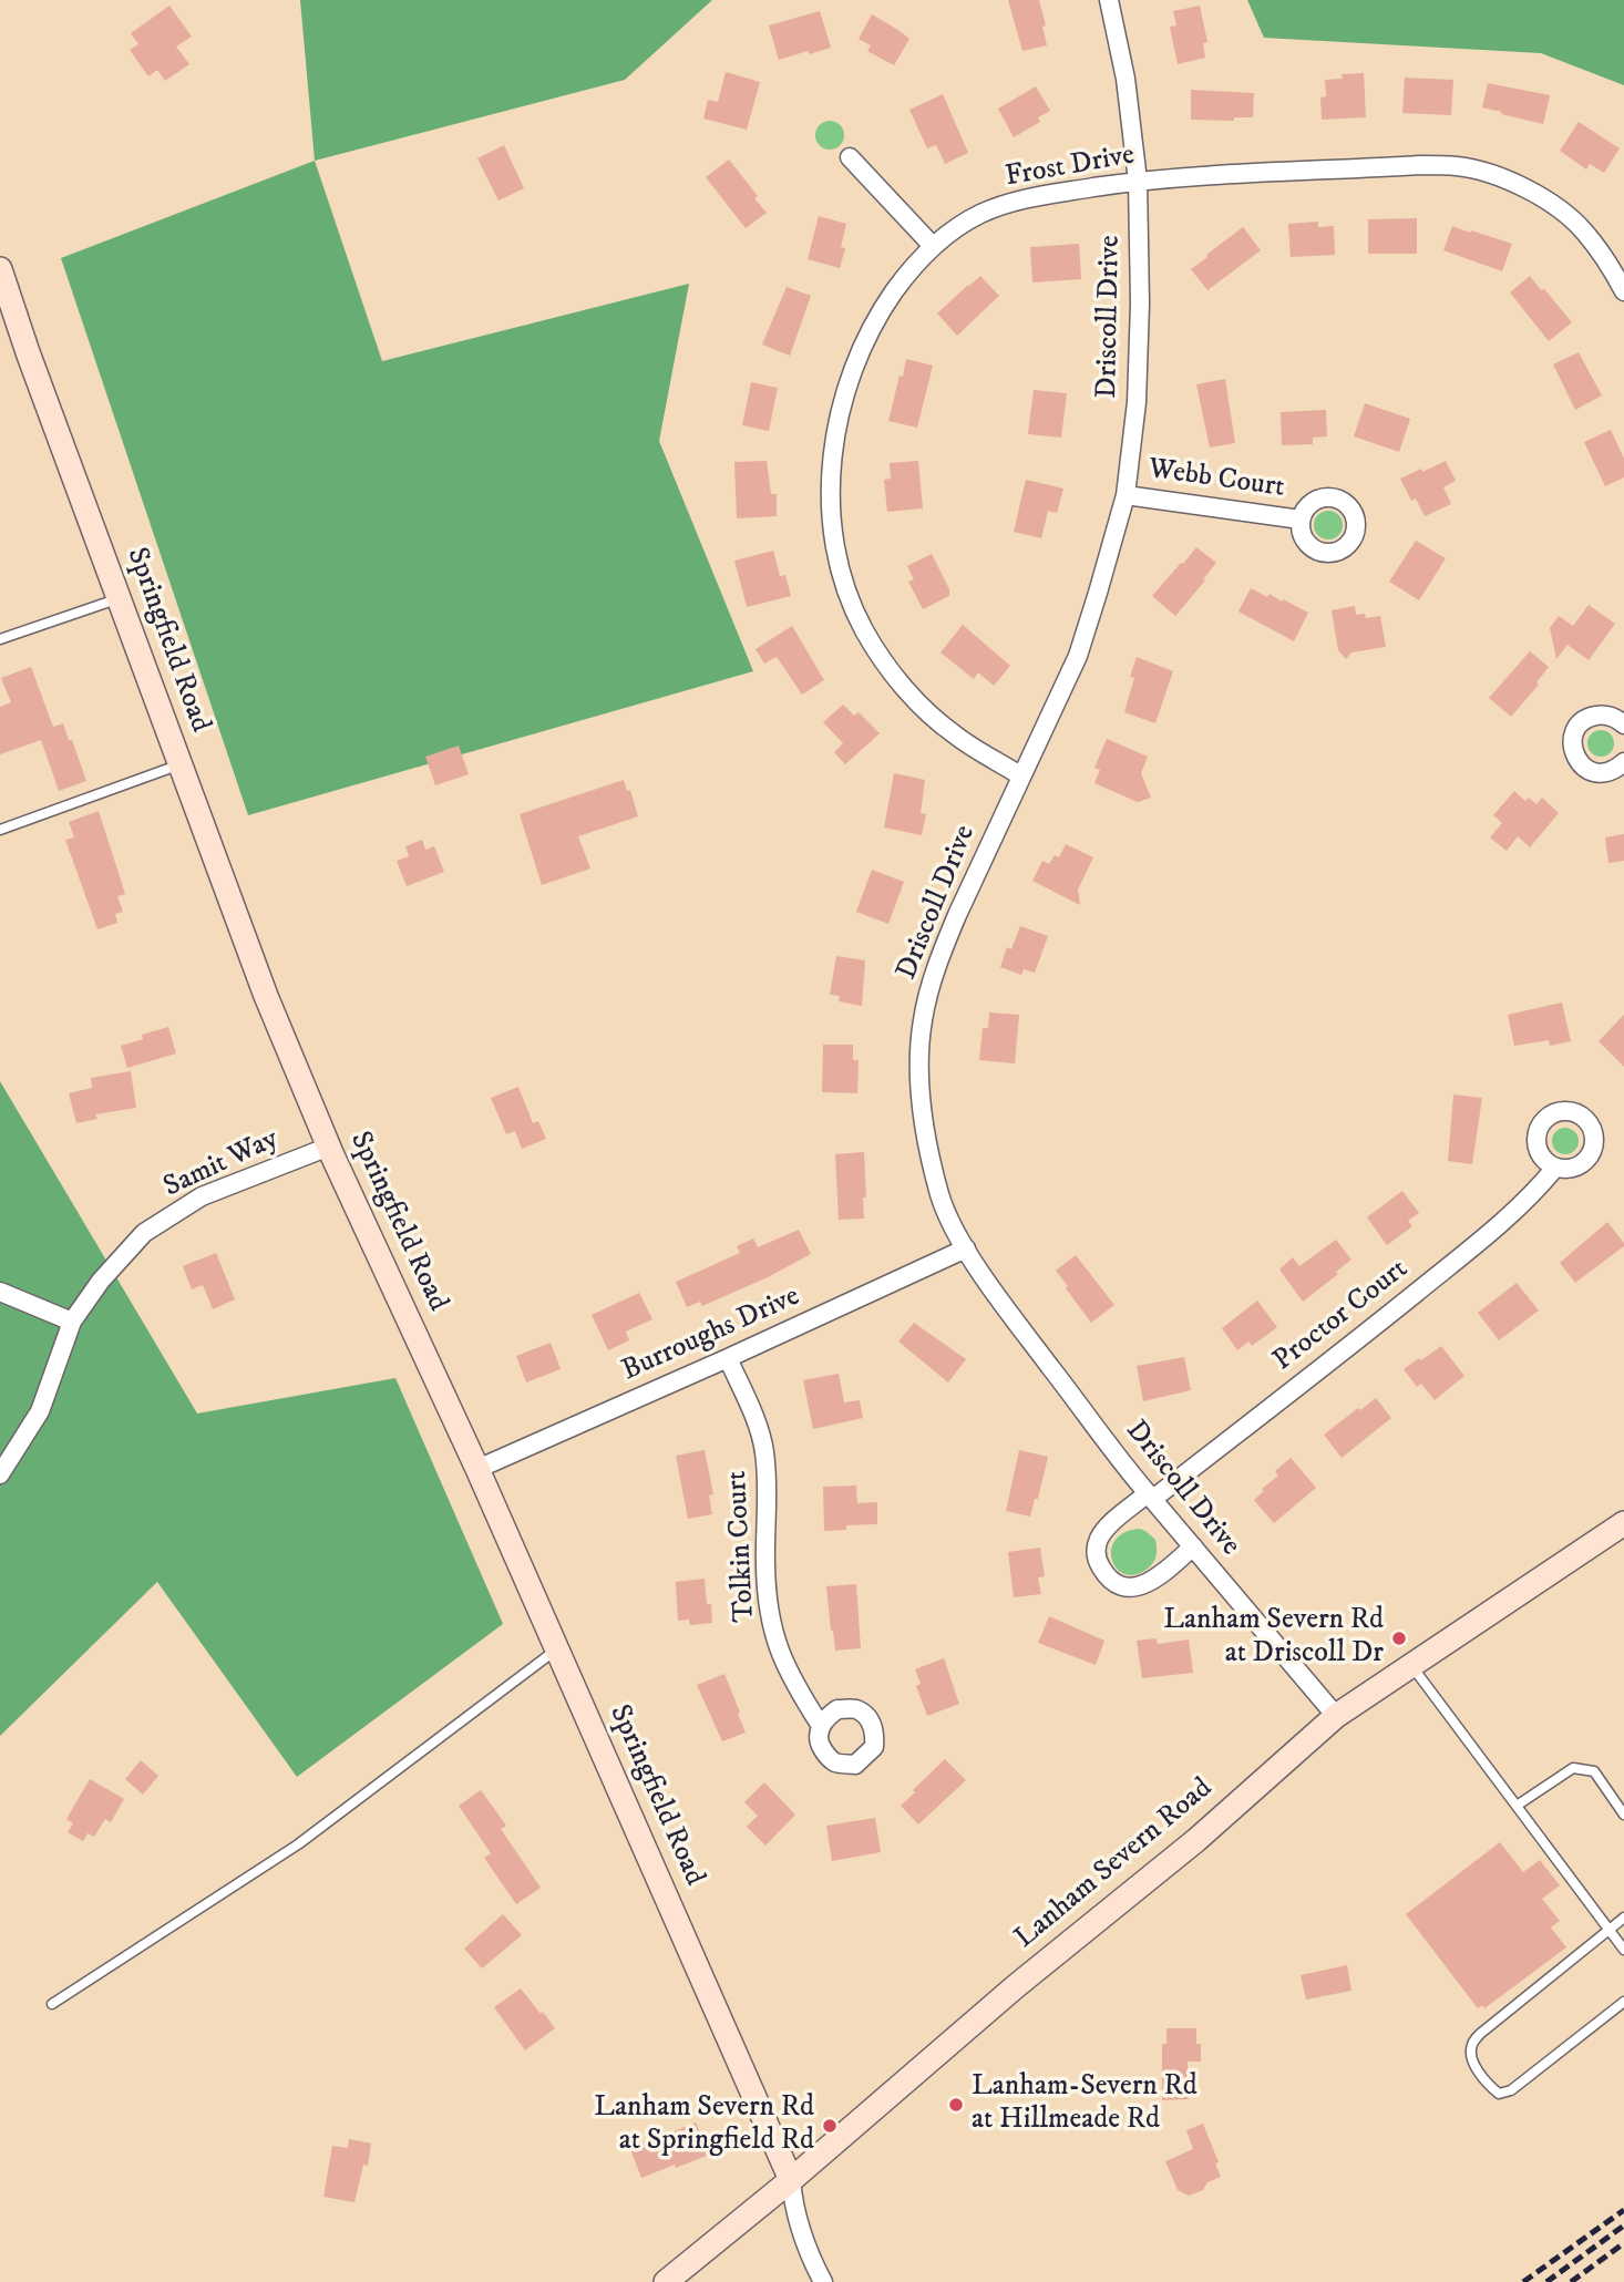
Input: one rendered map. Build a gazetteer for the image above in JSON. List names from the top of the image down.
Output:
{
  "streets": {
    "street": [
      "Frost Drive",
      "Driscoll Drive",
      "Webb Court",
      "Springfield Road",
      "Samit Way",
      "Proctor Court",
      "Burroughs Drive",
      "Tolkin Court",
      "Lanham Severn Road"
    ]
  },
  "crossings": [
    ["Frost Drive", "Driscoll Drive"],
    ["Driscoll Drive", "Webb Court"],
    ["Driscoll Drive", "Proctor Court"],
    ["Driscoll Drive", "Burroughs Drive"],
    ["Driscoll Drive", "Lanham Severn Road"],
    ["Springfield Road", "Samit Way"],
    ["Springfield Road", "Burroughs Drive"],
    ["Springfield Road", "Lanham Severn Road"],
    ["Burroughs Drive", "Tolkin Court"]
  ],
  "places": ["Lanham Severn Rd at Driscoll Dr", "Lanham-Severn Rd at Hillmeade Rd", "Lanham Severn Rd at Springfield Rd"]
}
